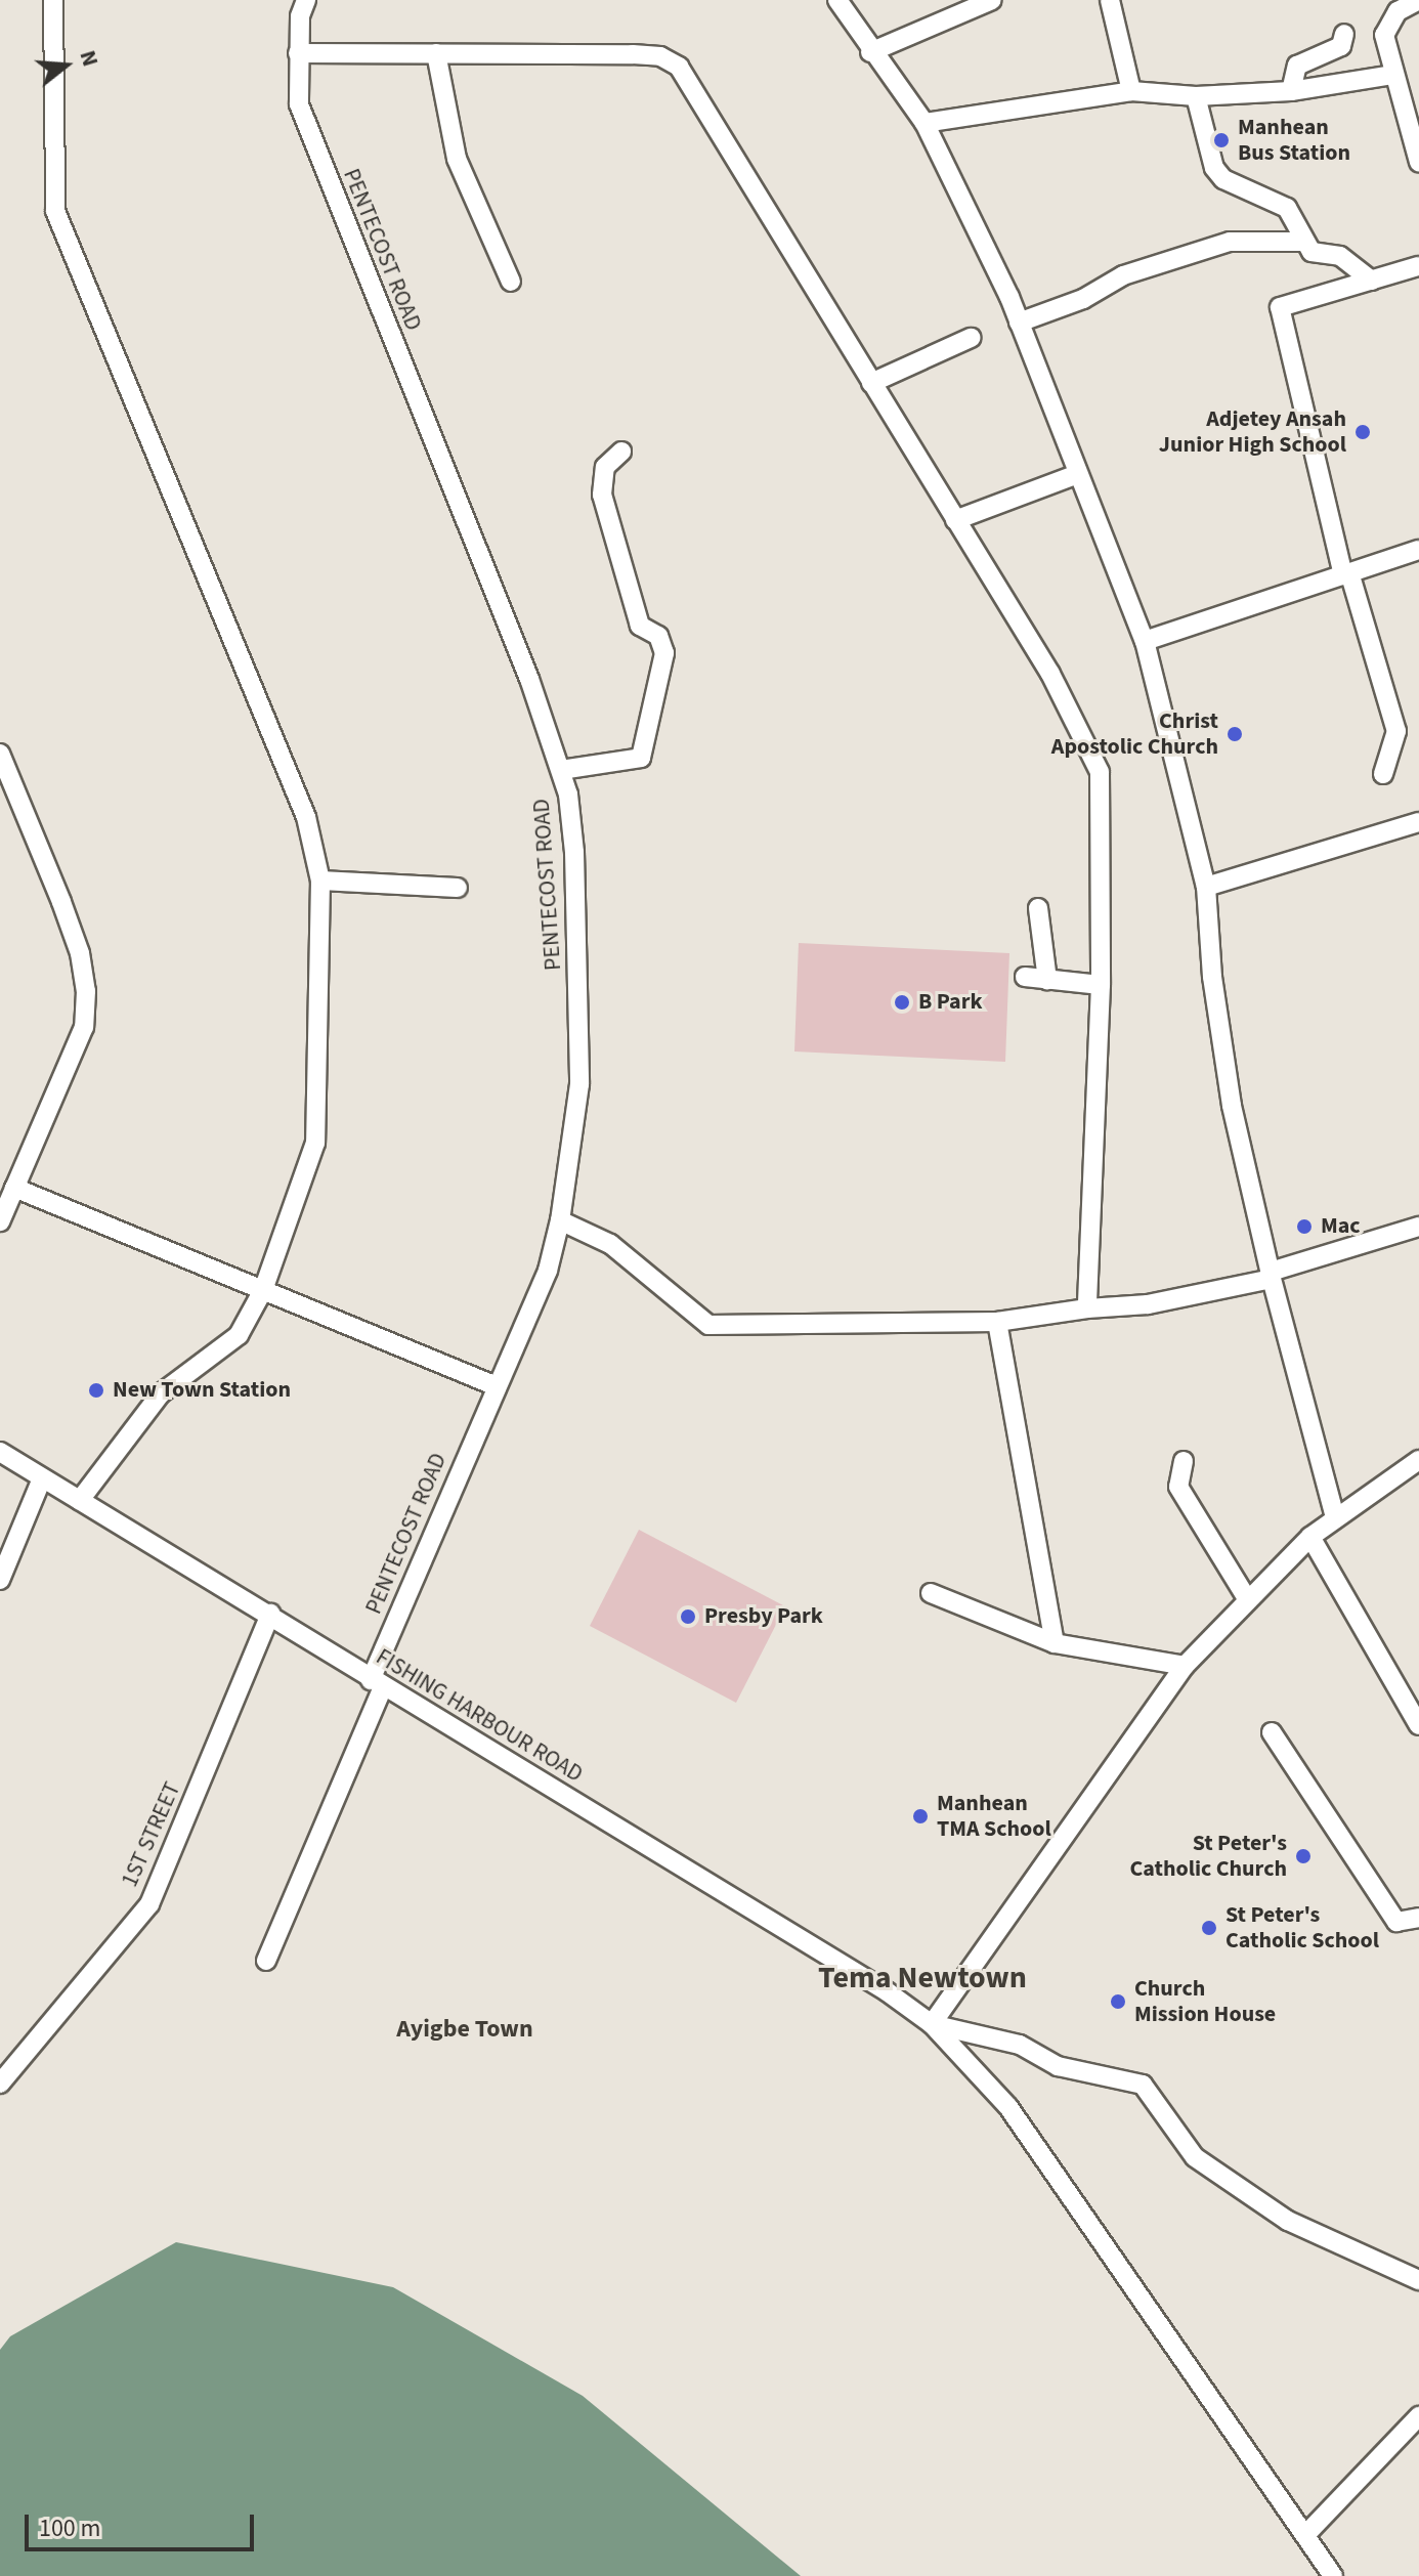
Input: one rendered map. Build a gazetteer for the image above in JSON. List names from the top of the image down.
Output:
{
  "streets": {
    "street": ["PENTECOST ROAD", "FISHING HARBOUR ROAD", "1ST STREET"]
  },
  "crossings": [
    ["PENTECOST ROAD", "FISHING HARBOUR ROAD"],
    ["FISHING HARBOUR ROAD", "1ST STREET"]
  ],
  "districts": ["Tema Newtown", "Ayigbe Town"],
  "places": [
    "Manhean Bus Station",
    "Adjetey Ansah Junior High School",
    "Christ Apostolic Church",
    "B Park",
    "Mac",
    "New Town Station",
    "Presby Park",
    "Manhean TMA School",
    "St Peter's Catholic Church",
    "St Peter's Catholic School",
    "Church Mission House"
  ],
  "scale_bar": "100 m",
  "north": "right"
}
